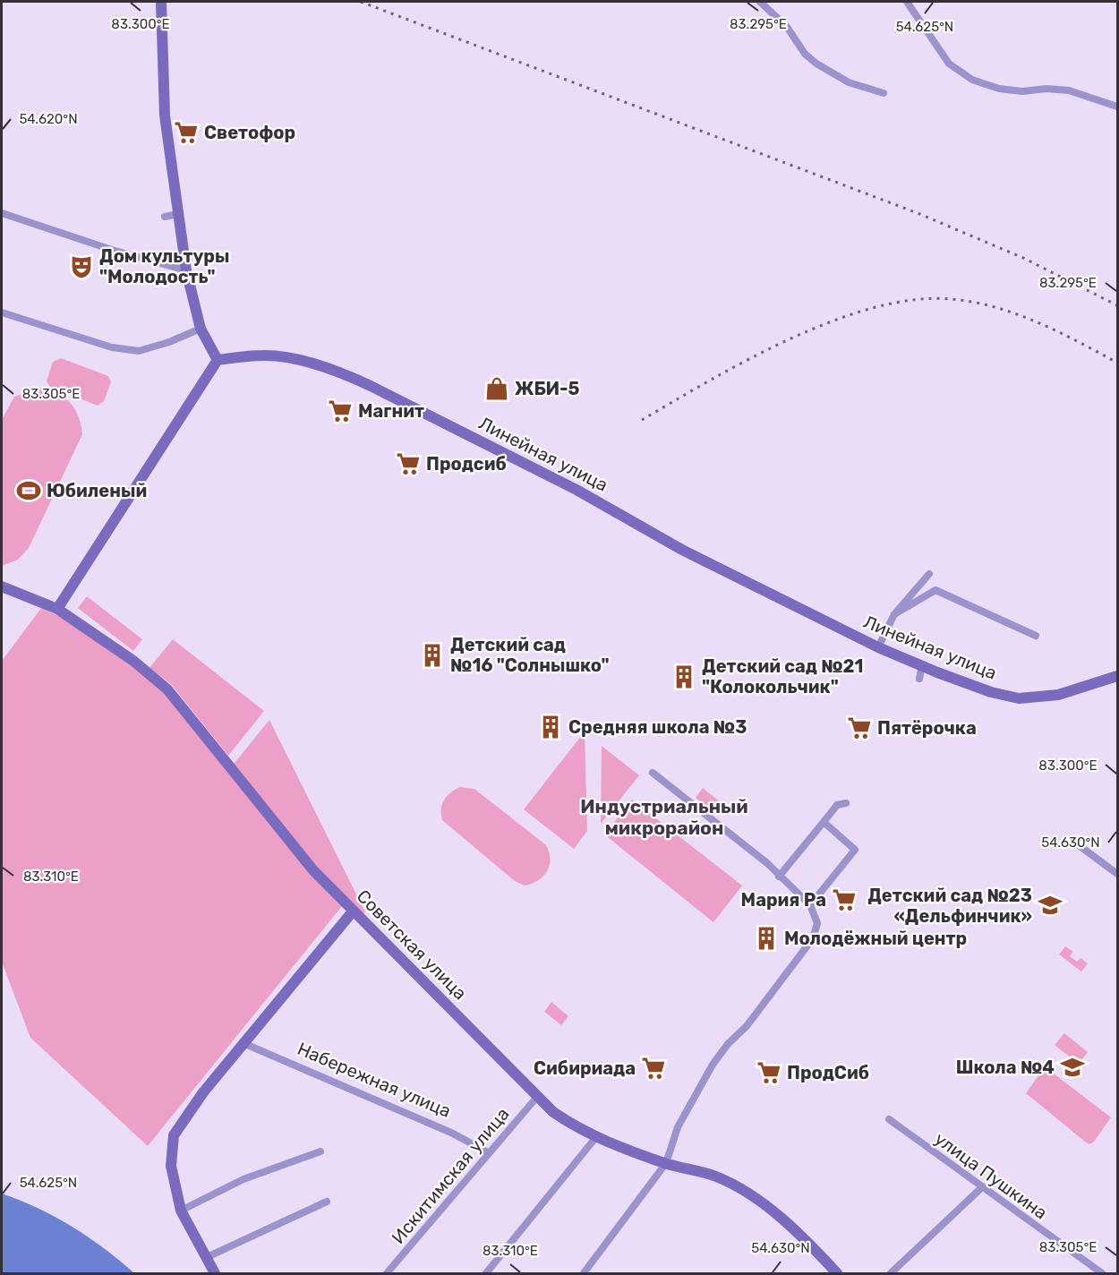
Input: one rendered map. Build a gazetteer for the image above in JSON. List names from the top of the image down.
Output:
{
  "streets": {
    "main road": ["Линейная улица", "Советская улица"],
    "street": ["Набережная улица", "Искитимская улица", "улица Пушкина"]
  },
  "crossings": [
    ["Советская улица", "Искитимская улица"],
    ["Набережная улица", "Искитимская улица"]
  ],
  "districts": ["Индустриальный микрорайон"],
  "places": {
    "supermarket": [
      "Светофор",
      "Магнит",
      "Продсиб",
      "Пятёрочка",
      "Мария Ра",
      "Сибириада",
      "ПродСиб"
    ],
    "theatre": ["Дом культуры \"Молодость\""],
    "shop": ["ЖБИ-5"],
    "sports": ["Юбиленый"],
    "building": [
      "Детский сад №16 \"Солнышко\"",
      "Детский сад №21 \"Колокольчик\"",
      "Средняя школа №3",
      "Молодёжный центр"
    ],
    "school or university": ["Детский сад №23 «Дельфинчик»", "Школа №4"]
  },
  "coordinates": [
    "83.300°E",
    "83.295°E",
    "54.625°N",
    "54.620°N",
    "83.305°E",
    "54.630°N",
    "83.310°E"
  ]
}
